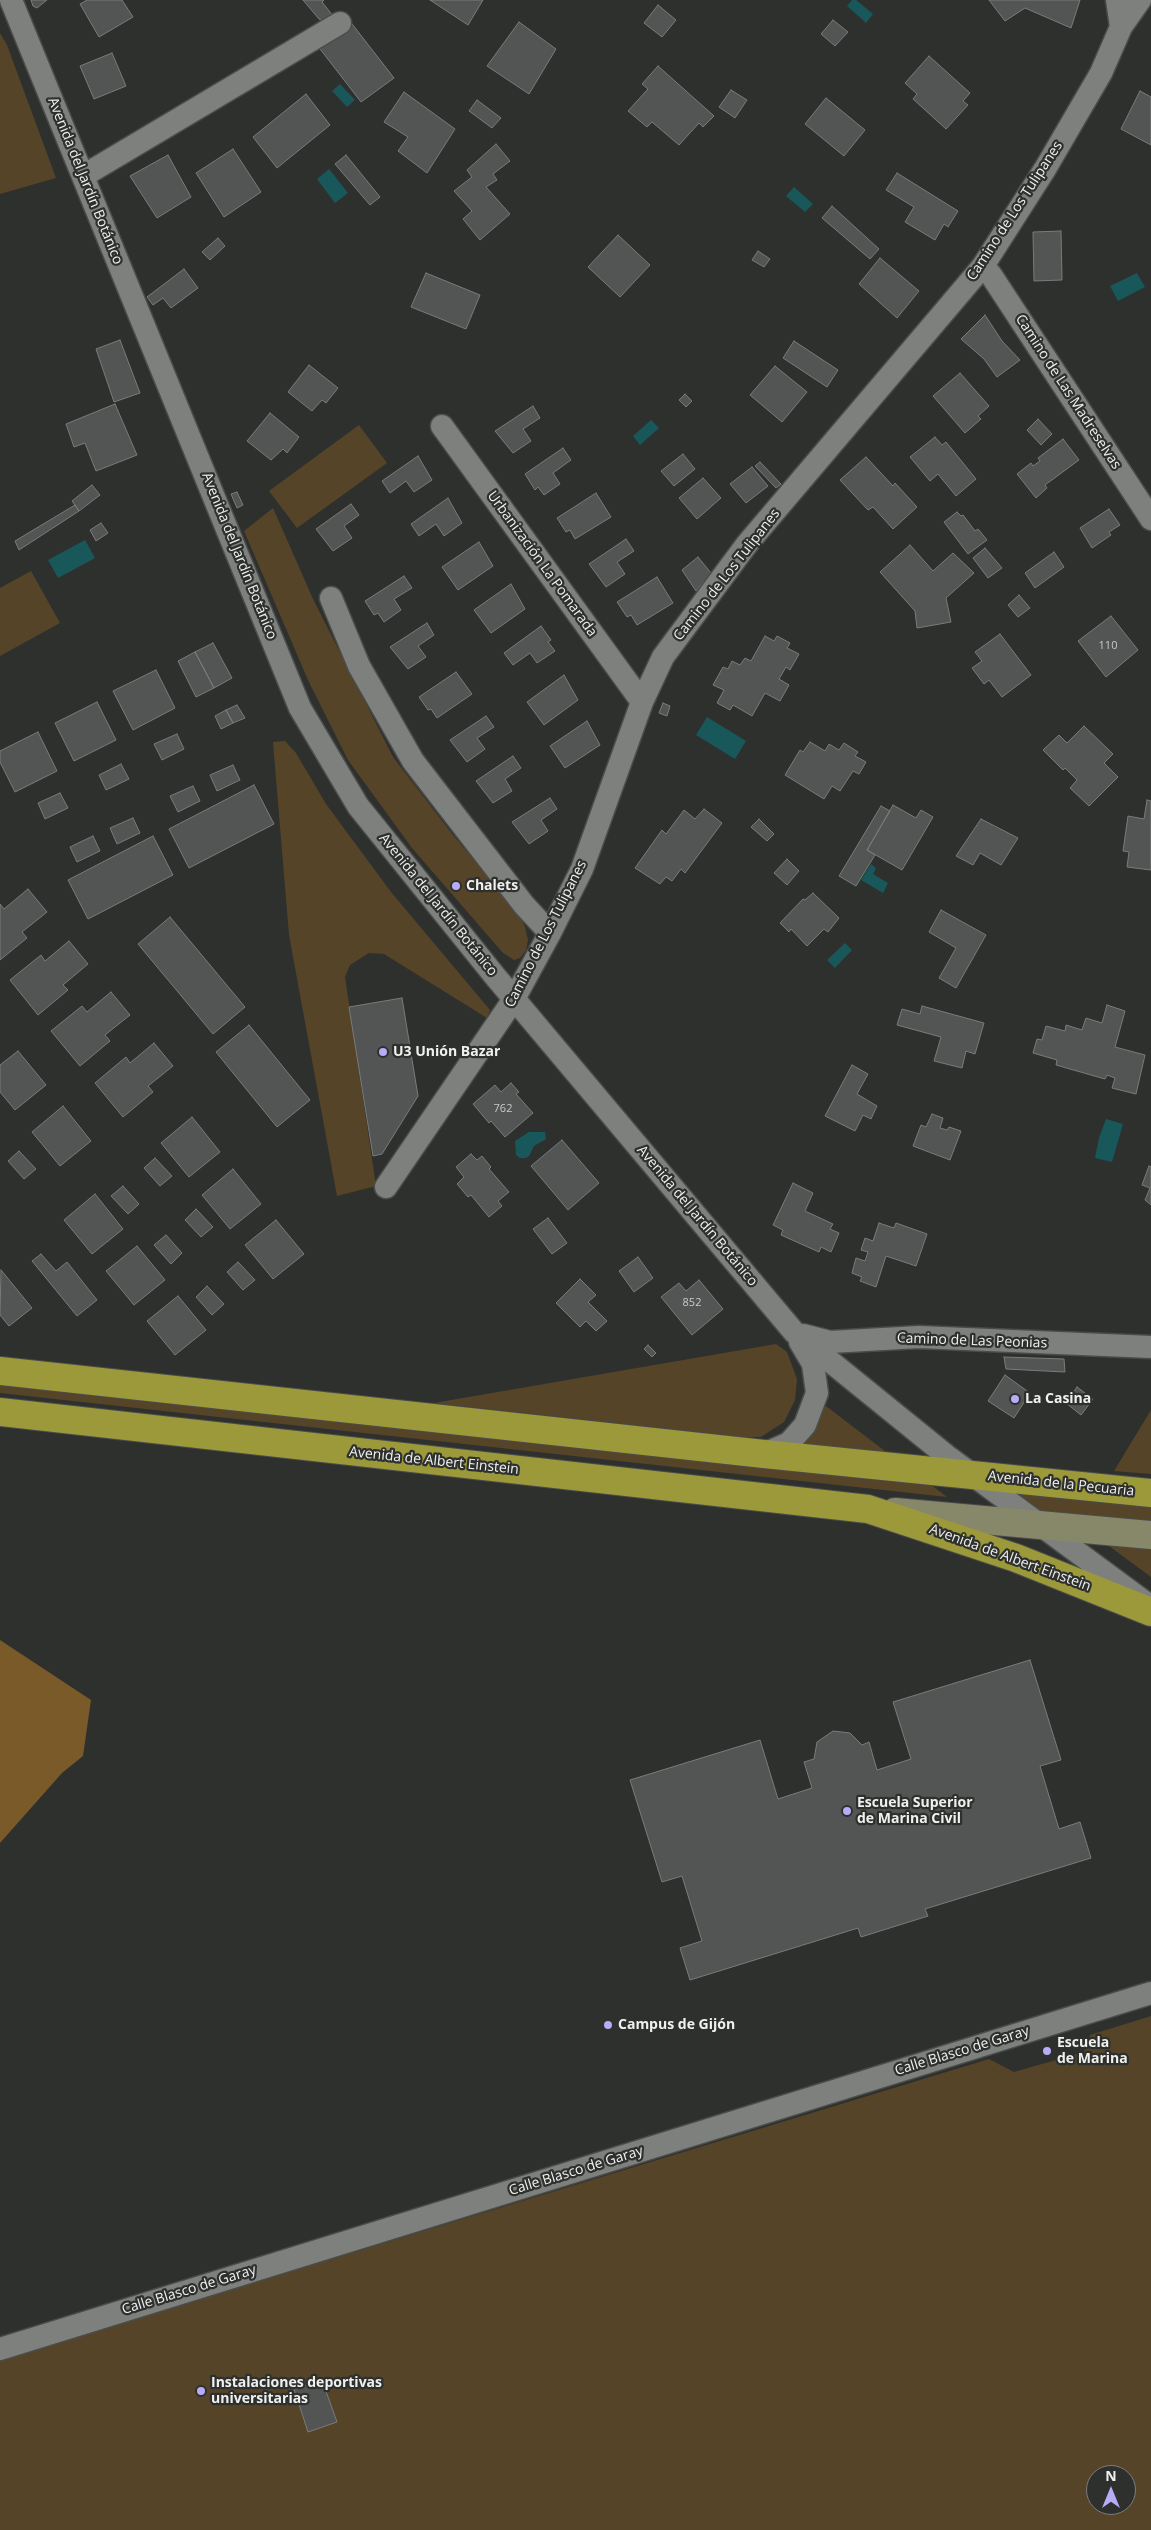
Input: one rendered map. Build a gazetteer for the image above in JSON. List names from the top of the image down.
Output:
{
  "streets": {
    "highway": ["Avenida de Albert Einstein", "Avenida de la Pecuaria"],
    "street": [
      "Avenida del Jardín Botánico",
      "Camino de Los Tulipanes",
      "Camino de Las Madreselvas",
      "Urbanización La Pomarada",
      "Camino de Las Peonias",
      "Calle Blasco de Garay"
    ]
  },
  "crossings": [
    ["Avenida del Jardín Botánico", "Camino de Los Tulipanes"],
    ["Avenida del Jardín Botánico", "Camino de Las Peonias"],
    ["Avenida del Jardín Botánico", "Avenida de Albert Einstein"],
    ["Avenida del Jardín Botánico", "Avenida de la Pecuaria"],
    ["Camino de Los Tulipanes", "Camino de Las Madreselvas"],
    ["Camino de Los Tulipanes", "Urbanización La Pomarada"]
  ],
  "places": [
    "Chalets",
    "U3 Unión Bazar",
    "La Casina",
    "Escuela Superior de Marina Civil",
    "Campus de Gijón",
    "Escuela de Marina",
    "Instalaciones deportivas universitarias"
  ],
  "house_numbers": ["110", "762", "852"],
  "north": "top"
}
